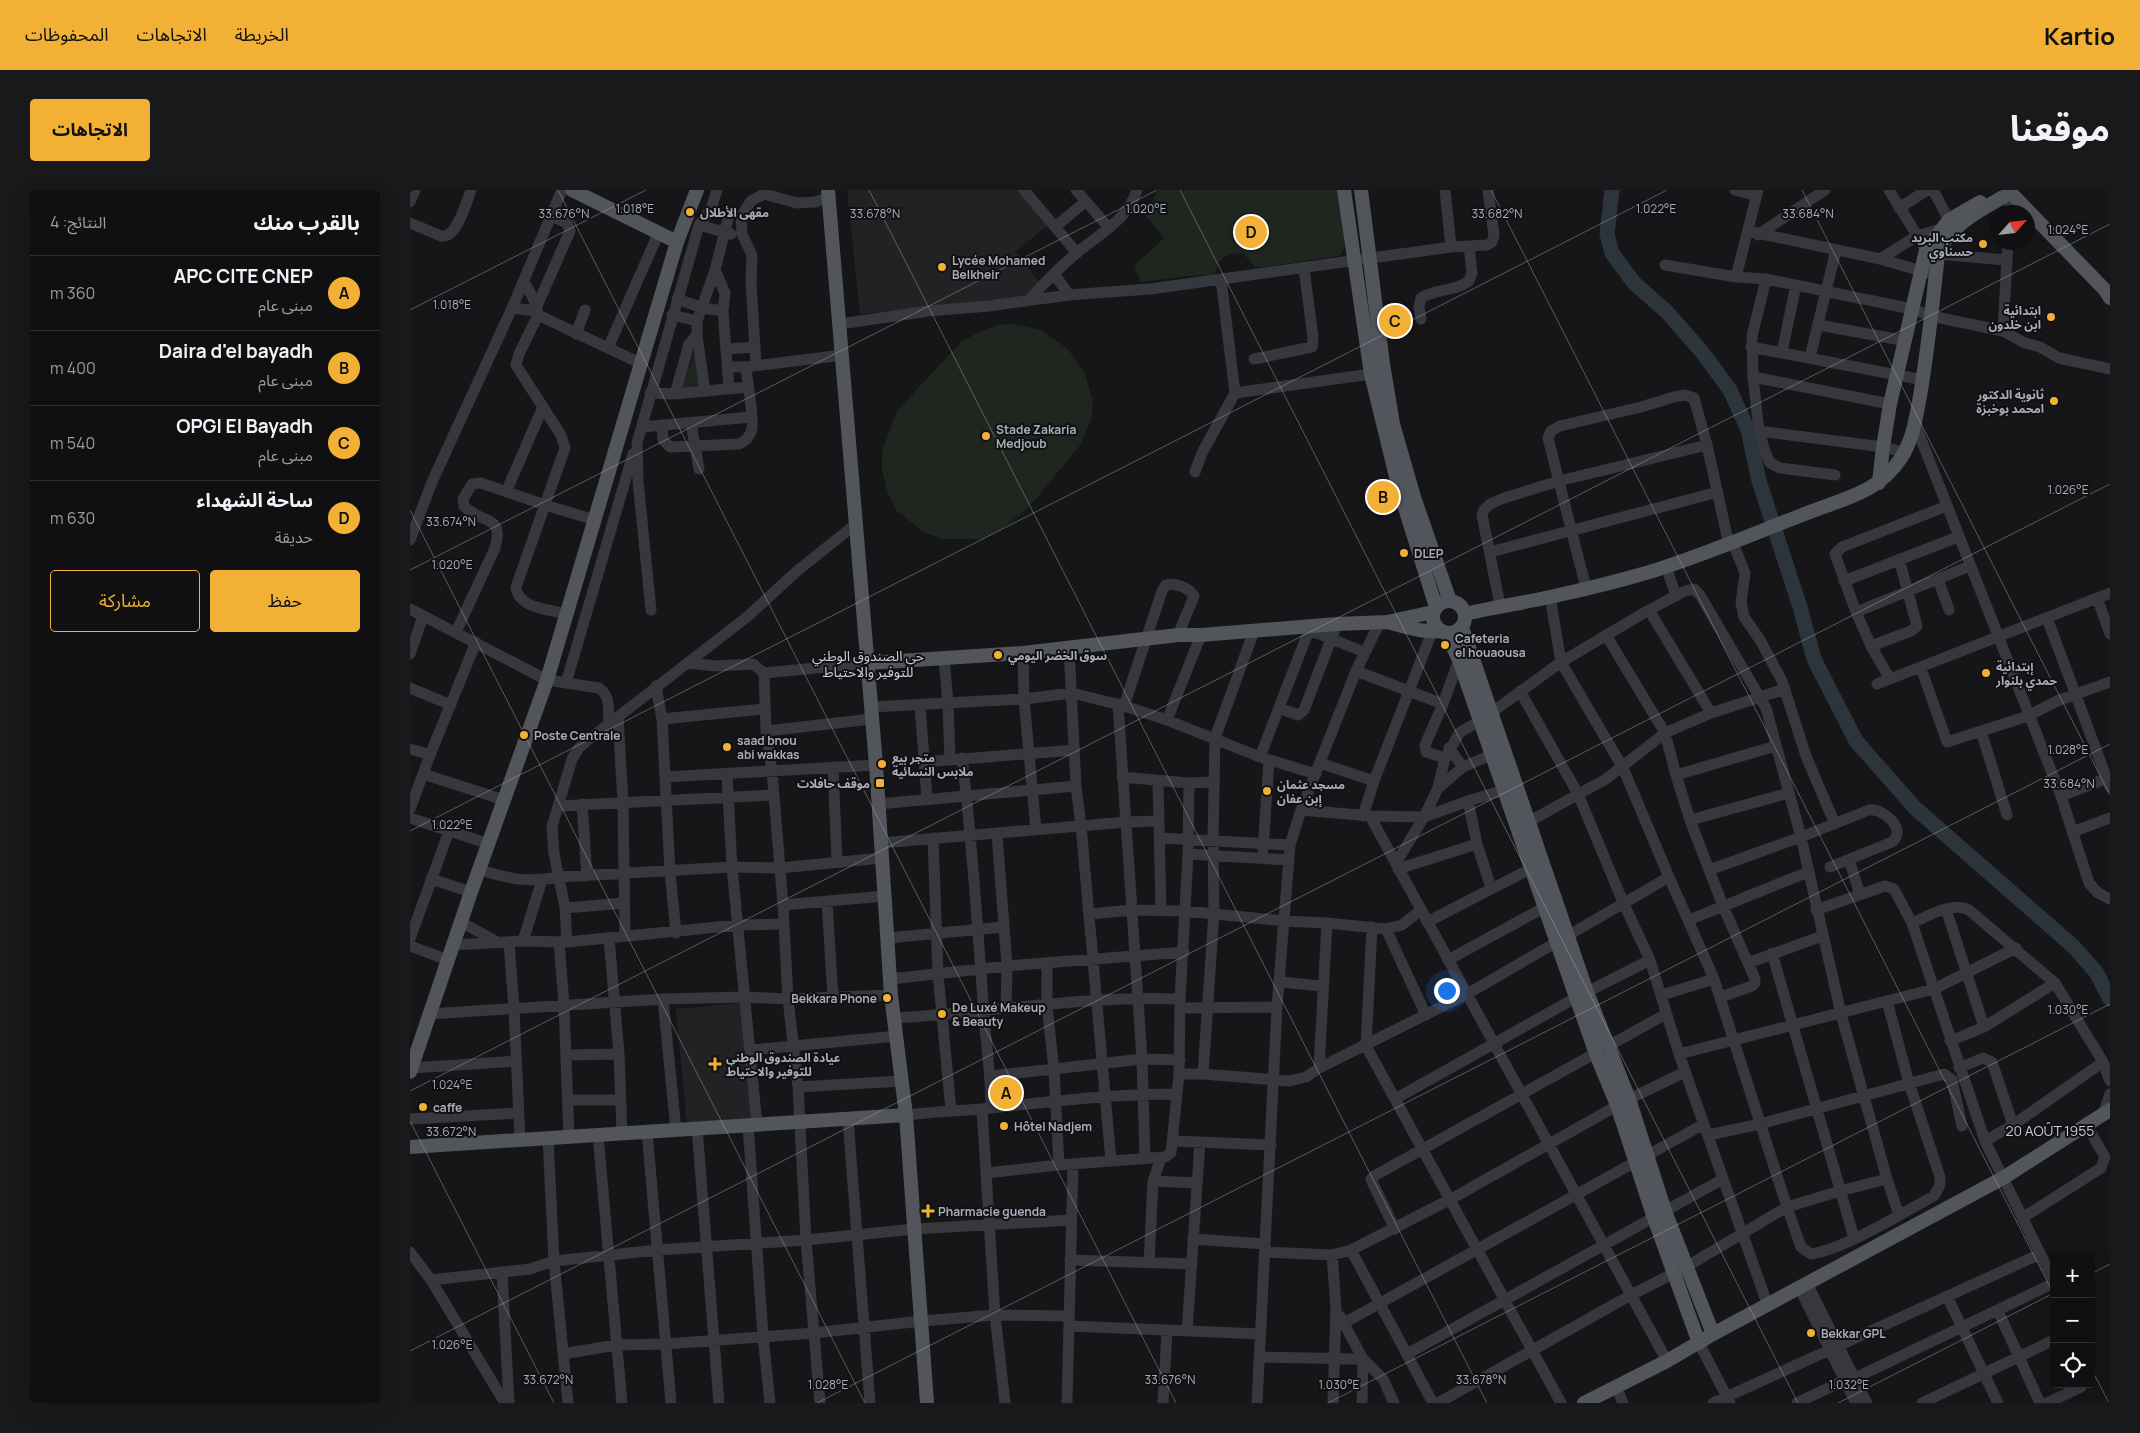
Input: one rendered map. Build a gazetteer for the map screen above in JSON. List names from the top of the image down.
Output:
{
  "districts": ["حي الصندوق الوطني للتوفير والاحتياط", "20 AOÛT 1955"],
  "places": {
    "other": [
      "مقهى الأطلال",
      "مكتب البريد حسناوي",
      "Lycée Mohamed Belkheir",
      "ابتدائية ابن خلدون",
      "ثانوية الدكتور امحمد بوخبزة",
      "Stade Zakaria Medjoub",
      "DLEP",
      "Cafeteria el houaousa",
      "سوق الخضر اليومي",
      "إبتدائية حمدي بلنوار",
      "Poste Centrale",
      "saad bnou abi wakkas",
      "متجر بيع ملابس النسائية",
      "مسجد عثمان إبن عفان",
      "Bekkara Phone",
      "De Luxé Makeup & Beauty",
      "caffe",
      "Hôtel Nadjem",
      "Bekkar GPL"
    ],
    "transit": ["موقف حافلات"],
    "health": ["عيادة الصندوق الوطني للتوفير والاحتياط", "Pharmacie guenda"]
  },
  "north": "top right",
  "page": {
    "header": "Kartio",
    "nav": ["الخريطة", "الاتجاهات", "المحفوظات"],
    "title": "موقعنا",
    "buttons": [
      "الاتجاهات",
      ["حفظ", "مشاركة"]
    ],
    "heading": ["بالقرب منك", "النتائج: 4"],
    "pins": [
      "D",
      "C",
      "B",
      "A"
    ],
    "list": [
      {
        "mark": "A",
        "name": "APC CITE CNEP",
        "note": "مبنى عام",
        "value": "360 m"
      },
      {
        "mark": "B",
        "name": "Daira d'el bayadh",
        "note": "مبنى عام",
        "value": "400 m"
      },
      {
        "mark": "C",
        "name": "OPGI El Bayadh",
        "note": "مبنى عام",
        "value": "540 m"
      },
      {
        "mark": "D",
        "name": "ساحة الشهداء",
        "note": "حديقة",
        "value": "630 m"
      }
    ],
    "map_buttons": ["+", "−"]
  },
  "coordinates": [
    "1.018°E",
    "1.020°E",
    "1.022°E",
    "33.676°N",
    "33.678°N",
    "33.682°N",
    "33.684°N",
    "1.024°E",
    "1.026°E",
    "33.674°N",
    "1.028°E",
    "1.030°E",
    "33.672°N",
    "1.032°E"
  ]
}
